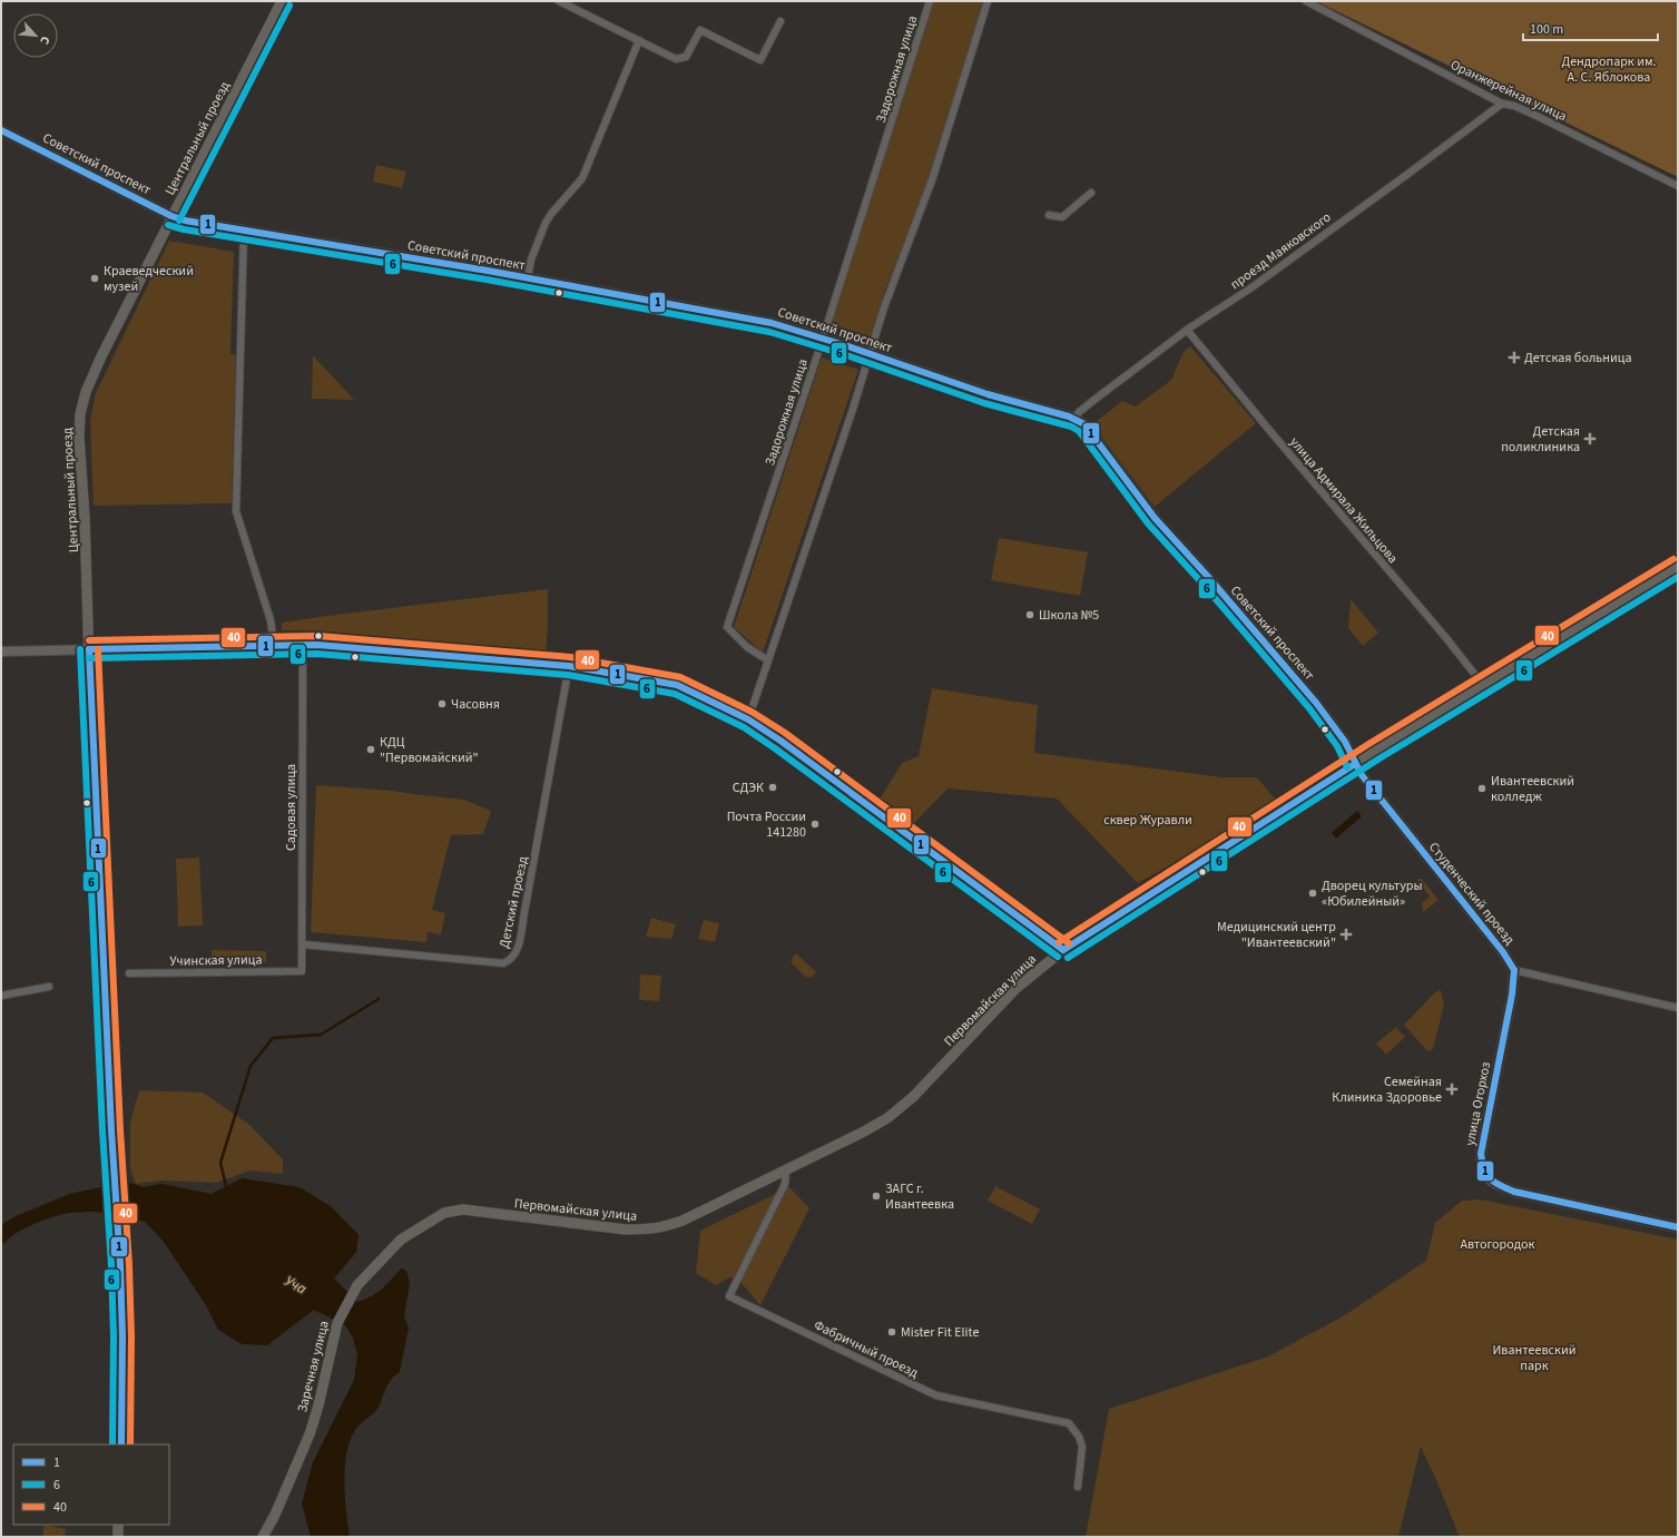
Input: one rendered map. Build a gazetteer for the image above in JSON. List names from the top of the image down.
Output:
{
  "streets": {
    "main road": ["Центральный проезд", "Первомайская улица", "Заречная улица"],
    "street": [
      "Задорожная улица",
      "Оранжерейная улица",
      "Советский проспект",
      "проезд Маяковского",
      "улица Адмирала Жильцова",
      "Садовая улица",
      "Студенческий проезд",
      "Детский проезд",
      "Учинская улица",
      "улица Огорхоз",
      "Фабричный проезд"
    ]
  },
  "crossings": [
    ["Задорожная улица", "Советский проспект"],
    ["Оранжерейная улица", "проезд Маяковского"],
    ["Центральный проезд", "Советский проспект"],
    ["Советский проспект", "проезд Маяковского"],
    ["Советский проспект", "Студенческий проезд"],
    ["Советский проспект", "Первомайская улица"],
    ["проезд Маяковского", "улица Адмирала Жильцова"],
    ["улица Адмирала Жильцова", "Первомайская улица"],
    ["Садовая улица", "Детский проезд"],
    ["Садовая улица", "Учинская улица"],
    ["Студенческий проезд", "Первомайская улица"],
    ["Студенческий проезд", "улица Огорхоз"],
    ["Первомайская улица", "Фабричный проезд"],
    ["Первомайская улица", "Заречная улица"]
  ],
  "water": ["Уча"],
  "parks": [
    "Дендропарк им. А. С. Яблокова",
    "сквер Журавли",
    "Автогородок",
    "Ивантеевский парк"
  ],
  "places": {
    "other": [
      "Краеведческий музей",
      "Школа №5",
      "Часовня",
      "КДЦ \"Первомайский\"",
      "СДЭК",
      "Ивантеевский колледж",
      "Почта России 141280",
      "Дворец культуры «Юбилейный»",
      "ЗАГС г. Ивантеевка",
      "Mister Fit Elite"
    ],
    "health": [
      "Детская больница",
      "Детская поликлиника",
      "Медицинский центр \"Ивантеевский\"",
      "Семейная Клиника Здоровье"
    ]
  },
  "lines": ["transit line 6", "transit line 1", "transit line 40"],
  "legend": ["1", "6", "40"],
  "scale_bar": "100 m",
  "north": "bottom right"
}
